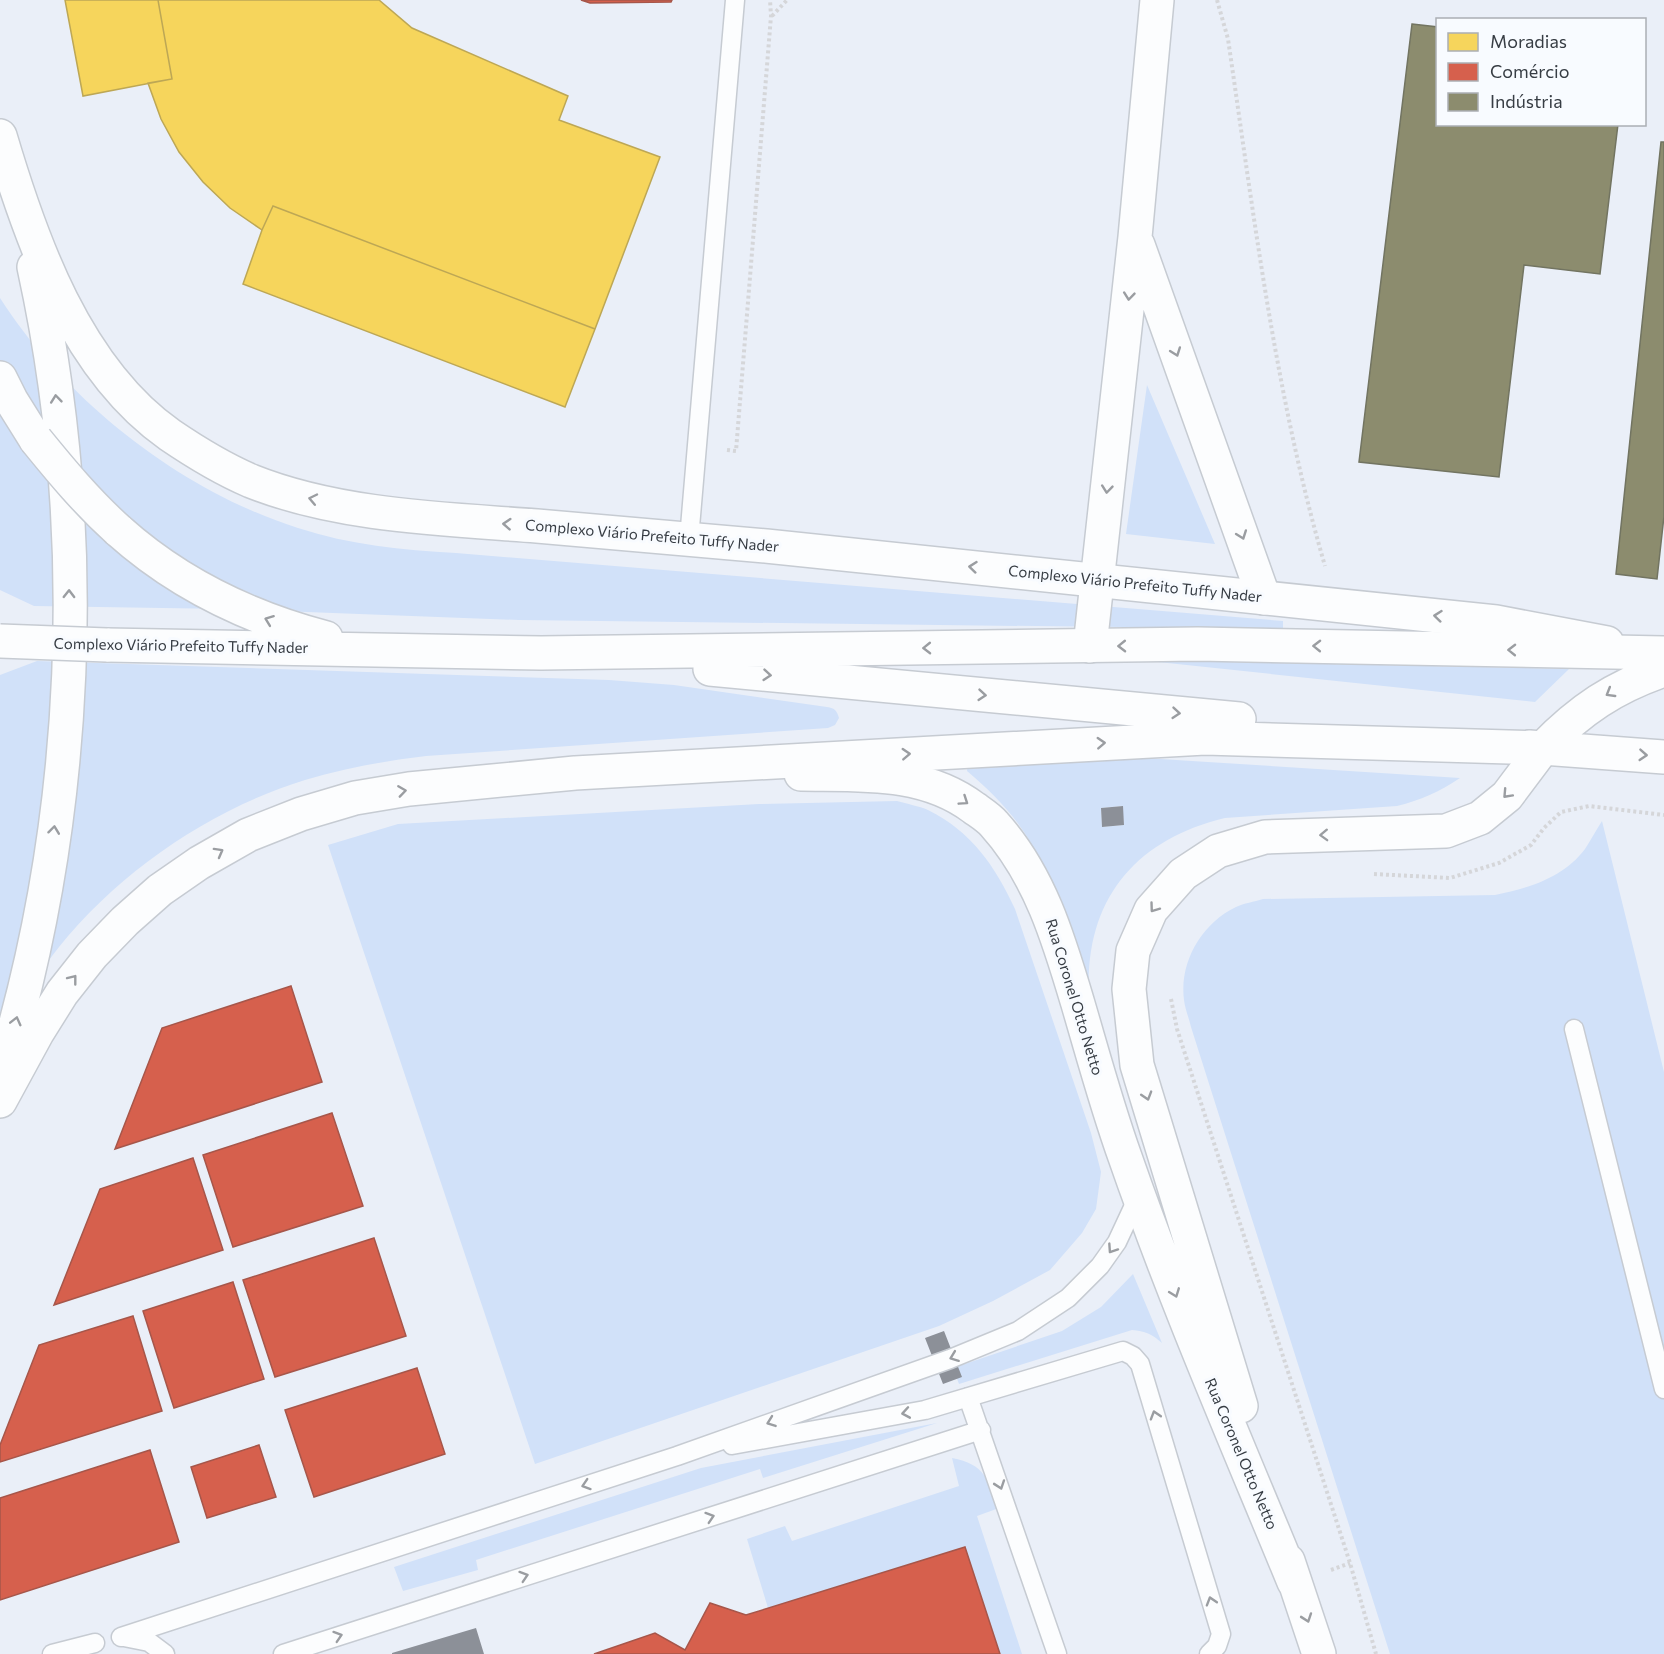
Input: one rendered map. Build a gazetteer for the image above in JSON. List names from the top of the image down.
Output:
{
  "streets": {
    "main road": ["Complexo Viário Prefeito Tuffy Nader", "Rua Coronel Otto Netto"]
  },
  "crossings": [
    ["Complexo Viário Prefeito Tuffy Nader", "Rua Coronel Otto Netto"]
  ],
  "legend": ["Moradias", "Comércio", "Indústria"]
}
